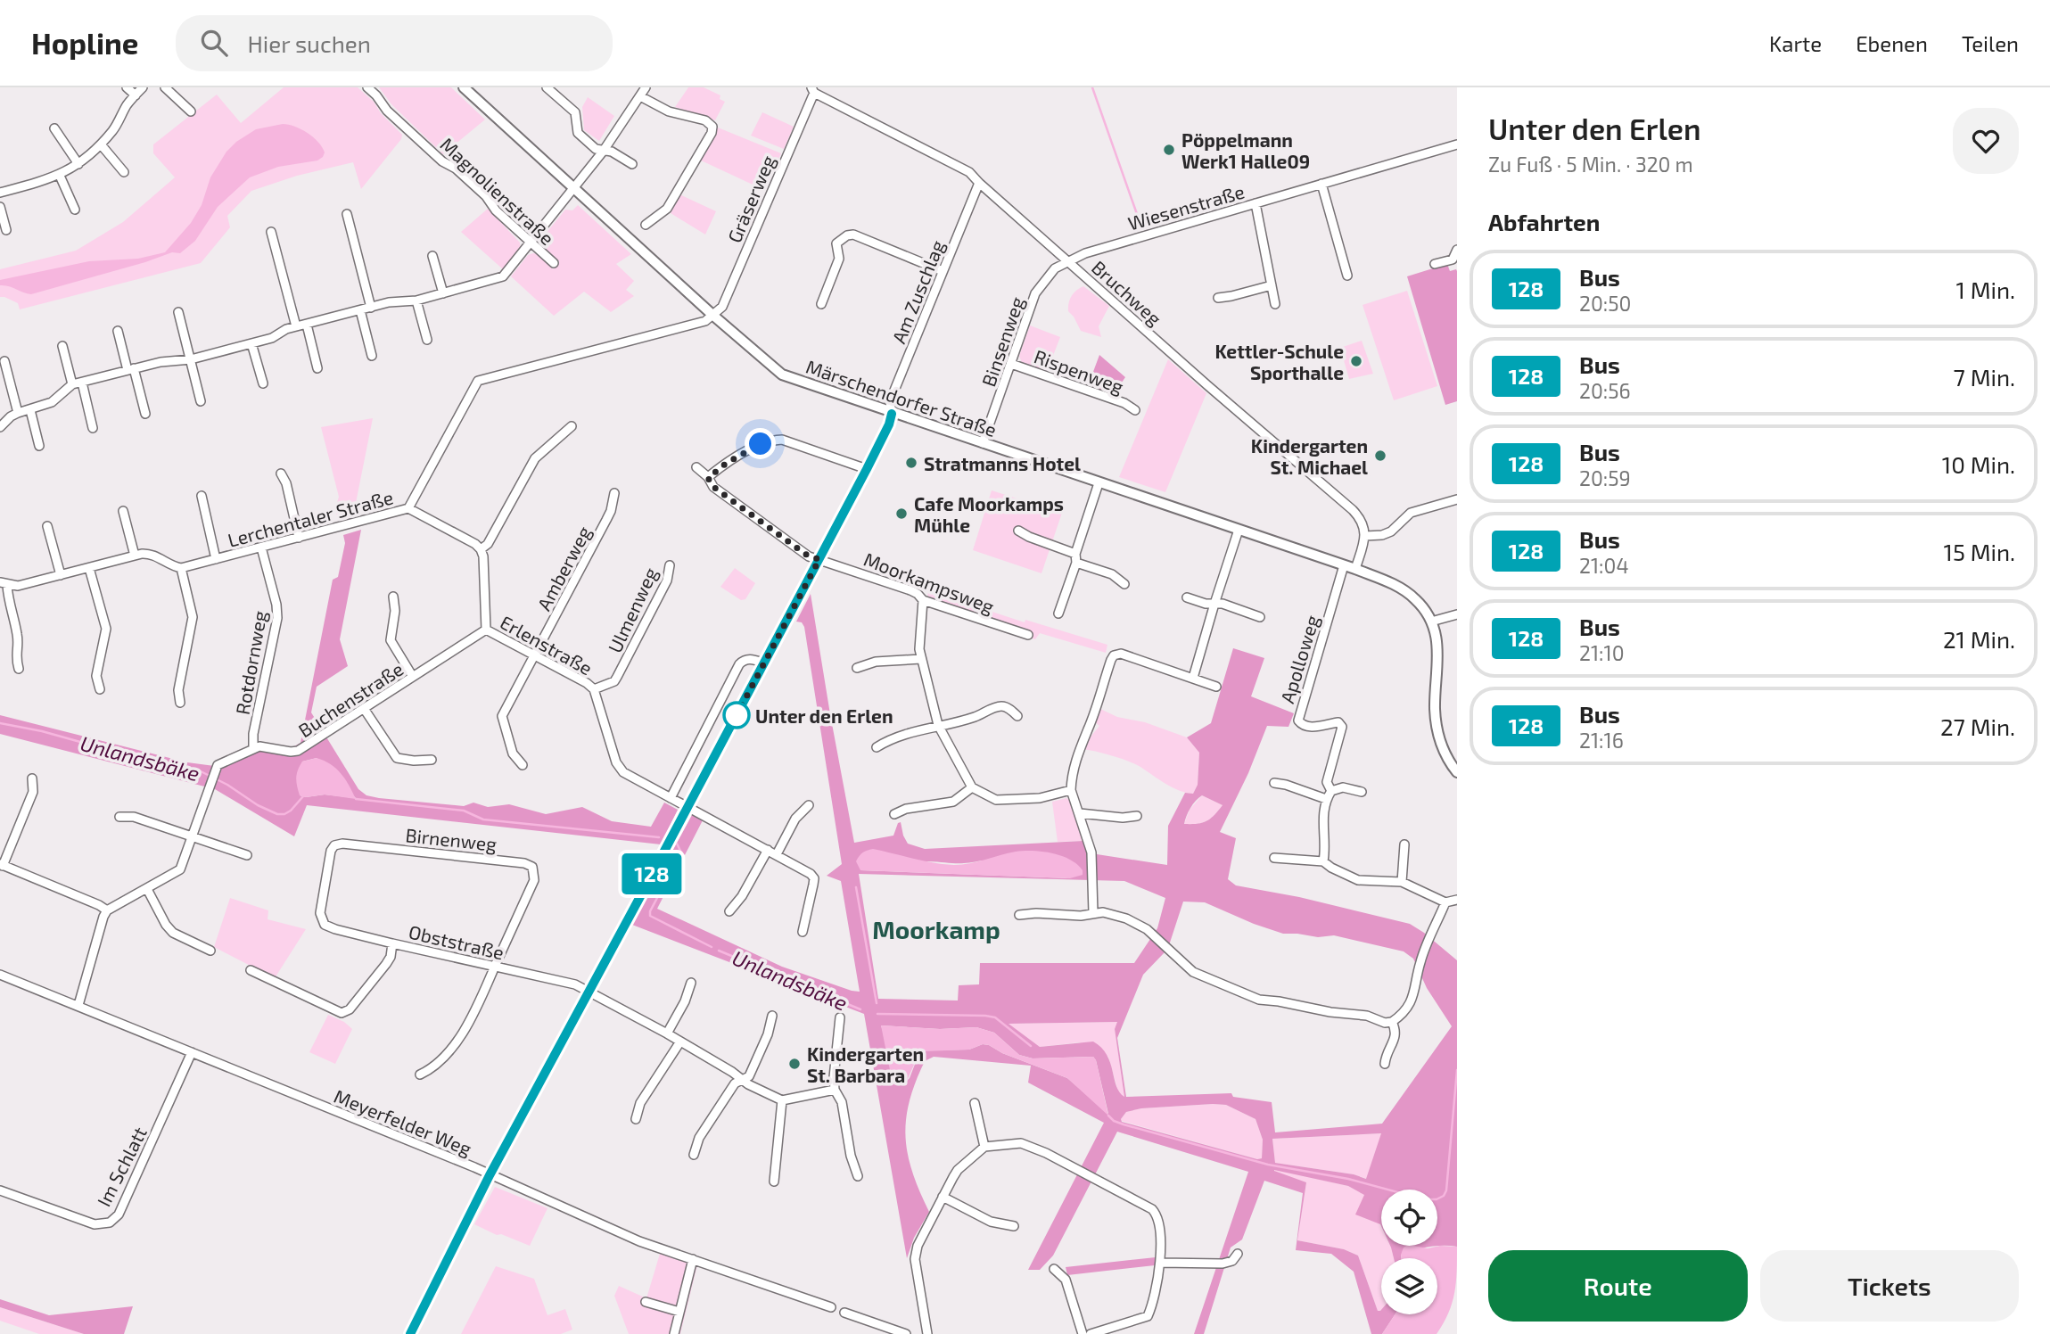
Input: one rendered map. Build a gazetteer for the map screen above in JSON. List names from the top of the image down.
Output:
{
  "streets": {
    "street": [
      "Magnolienstraße",
      "Gräserweg",
      "Wiesenstraße",
      "Am Zuschlag",
      "Bruchweg",
      "Binsenweg",
      "Rispenweg",
      "Märschendorfer Straße",
      "Lerchentaler Straße",
      "Amberweg",
      "Moorkampsweg",
      "Ulmenweg",
      "Erlenstraße",
      "Apolloweg",
      "Rotdornweg",
      "Buchenstraße",
      "Birnenweg",
      "Obststraße",
      "Meyerfelder Weg",
      "Im Schlatt"
    ]
  },
  "crossings": [
    ["Gräserweg", "Bruchweg"],
    ["Gräserweg", "Märschendorfer Straße"],
    ["Gräserweg", "Lerchentaler Straße"],
    ["Wiesenstraße", "Bruchweg"],
    ["Wiesenstraße", "Binsenweg"],
    ["Am Zuschlag", "Bruchweg"],
    ["Am Zuschlag", "Märschendorfer Straße"],
    ["Am Zuschlag", "Moorkampsweg"],
    ["Am Zuschlag", "Erlenstraße"],
    ["Am Zuschlag", "Obststraße"],
    ["Am Zuschlag", "Meyerfelder Weg"],
    ["Bruchweg", "Binsenweg"],
    ["Binsenweg", "Rispenweg"],
    ["Binsenweg", "Märschendorfer Straße"],
    ["Märschendorfer Straße", "Lerchentaler Straße"],
    ["Märschendorfer Straße", "Apolloweg"],
    ["Lerchentaler Straße", "Rotdornweg"],
    ["Amberweg", "Erlenstraße"],
    ["Ulmenweg", "Erlenstraße"],
    ["Erlenstraße", "Buchenstraße"],
    ["Rotdornweg", "Buchenstraße"],
    ["Birnenweg", "Obststraße"],
    ["Meyerfelder Weg", "Im Schlatt"]
  ],
  "districts": ["Moorkamp"],
  "water": ["Unlandsbäke"],
  "places": [
    "Pöppelmann Werk1 Halle09",
    "Kettler-Schule Sporthalle",
    "Kindergarten St. Michael",
    "Stratmanns Hotel",
    "Cafe Moorkamps Mühle",
    "Unter den Erlen",
    "Kindergarten St. Barbara"
  ],
  "lines": ["bus line 128"],
  "page": {
    "header": "Hopline",
    "search": "Hier suchen",
    "nav": ["Karte", "Ebenen", "Teilen"],
    "on_map": "128",
    "heading": [
      ["Unter den Erlen", "Zu Fuß · 5 Min. · 320 m"],
      "Abfahrten"
    ],
    "list": [
      {
        "mark": "128",
        "name": "Bus",
        "note": "20:50",
        "value": "1 Min."
      },
      {
        "mark": "128",
        "name": "Bus",
        "note": "20:56",
        "value": "7 Min."
      },
      {
        "mark": "128",
        "name": "Bus",
        "note": "20:59",
        "value": "10 Min."
      },
      {
        "mark": "128",
        "name": "Bus",
        "note": "21:04",
        "value": "15 Min."
      },
      {
        "mark": "128",
        "name": "Bus",
        "note": "21:10",
        "value": "21 Min."
      },
      {
        "mark": "128",
        "name": "Bus",
        "note": "21:16",
        "value": "27 Min."
      }
    ],
    "buttons": ["Route", "Tickets"]
  }
}
